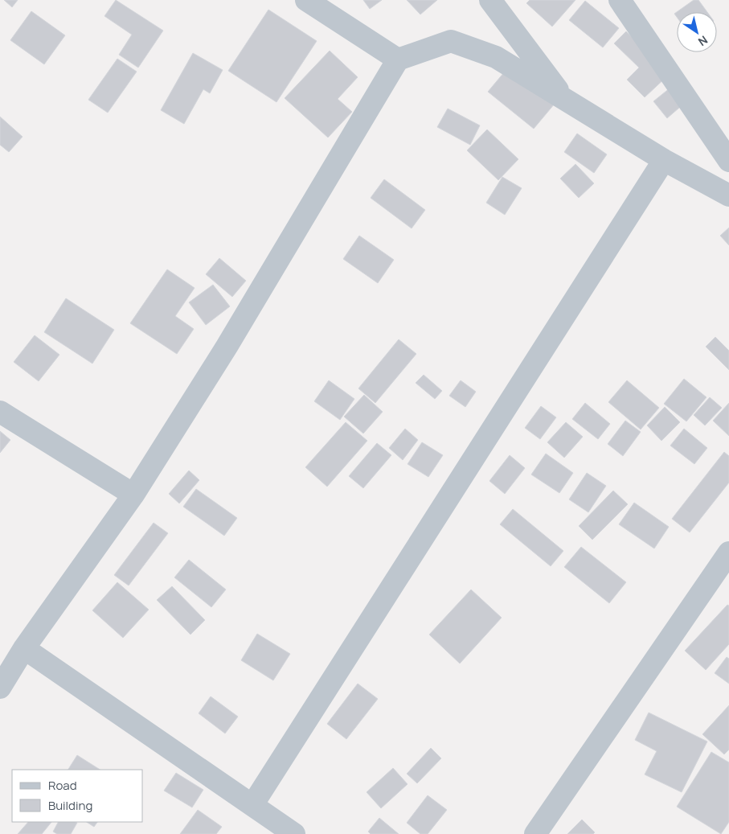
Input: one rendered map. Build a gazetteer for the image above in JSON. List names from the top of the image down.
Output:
{
  "legend": ["Road", "Building"],
  "north": "bottom right"
}
